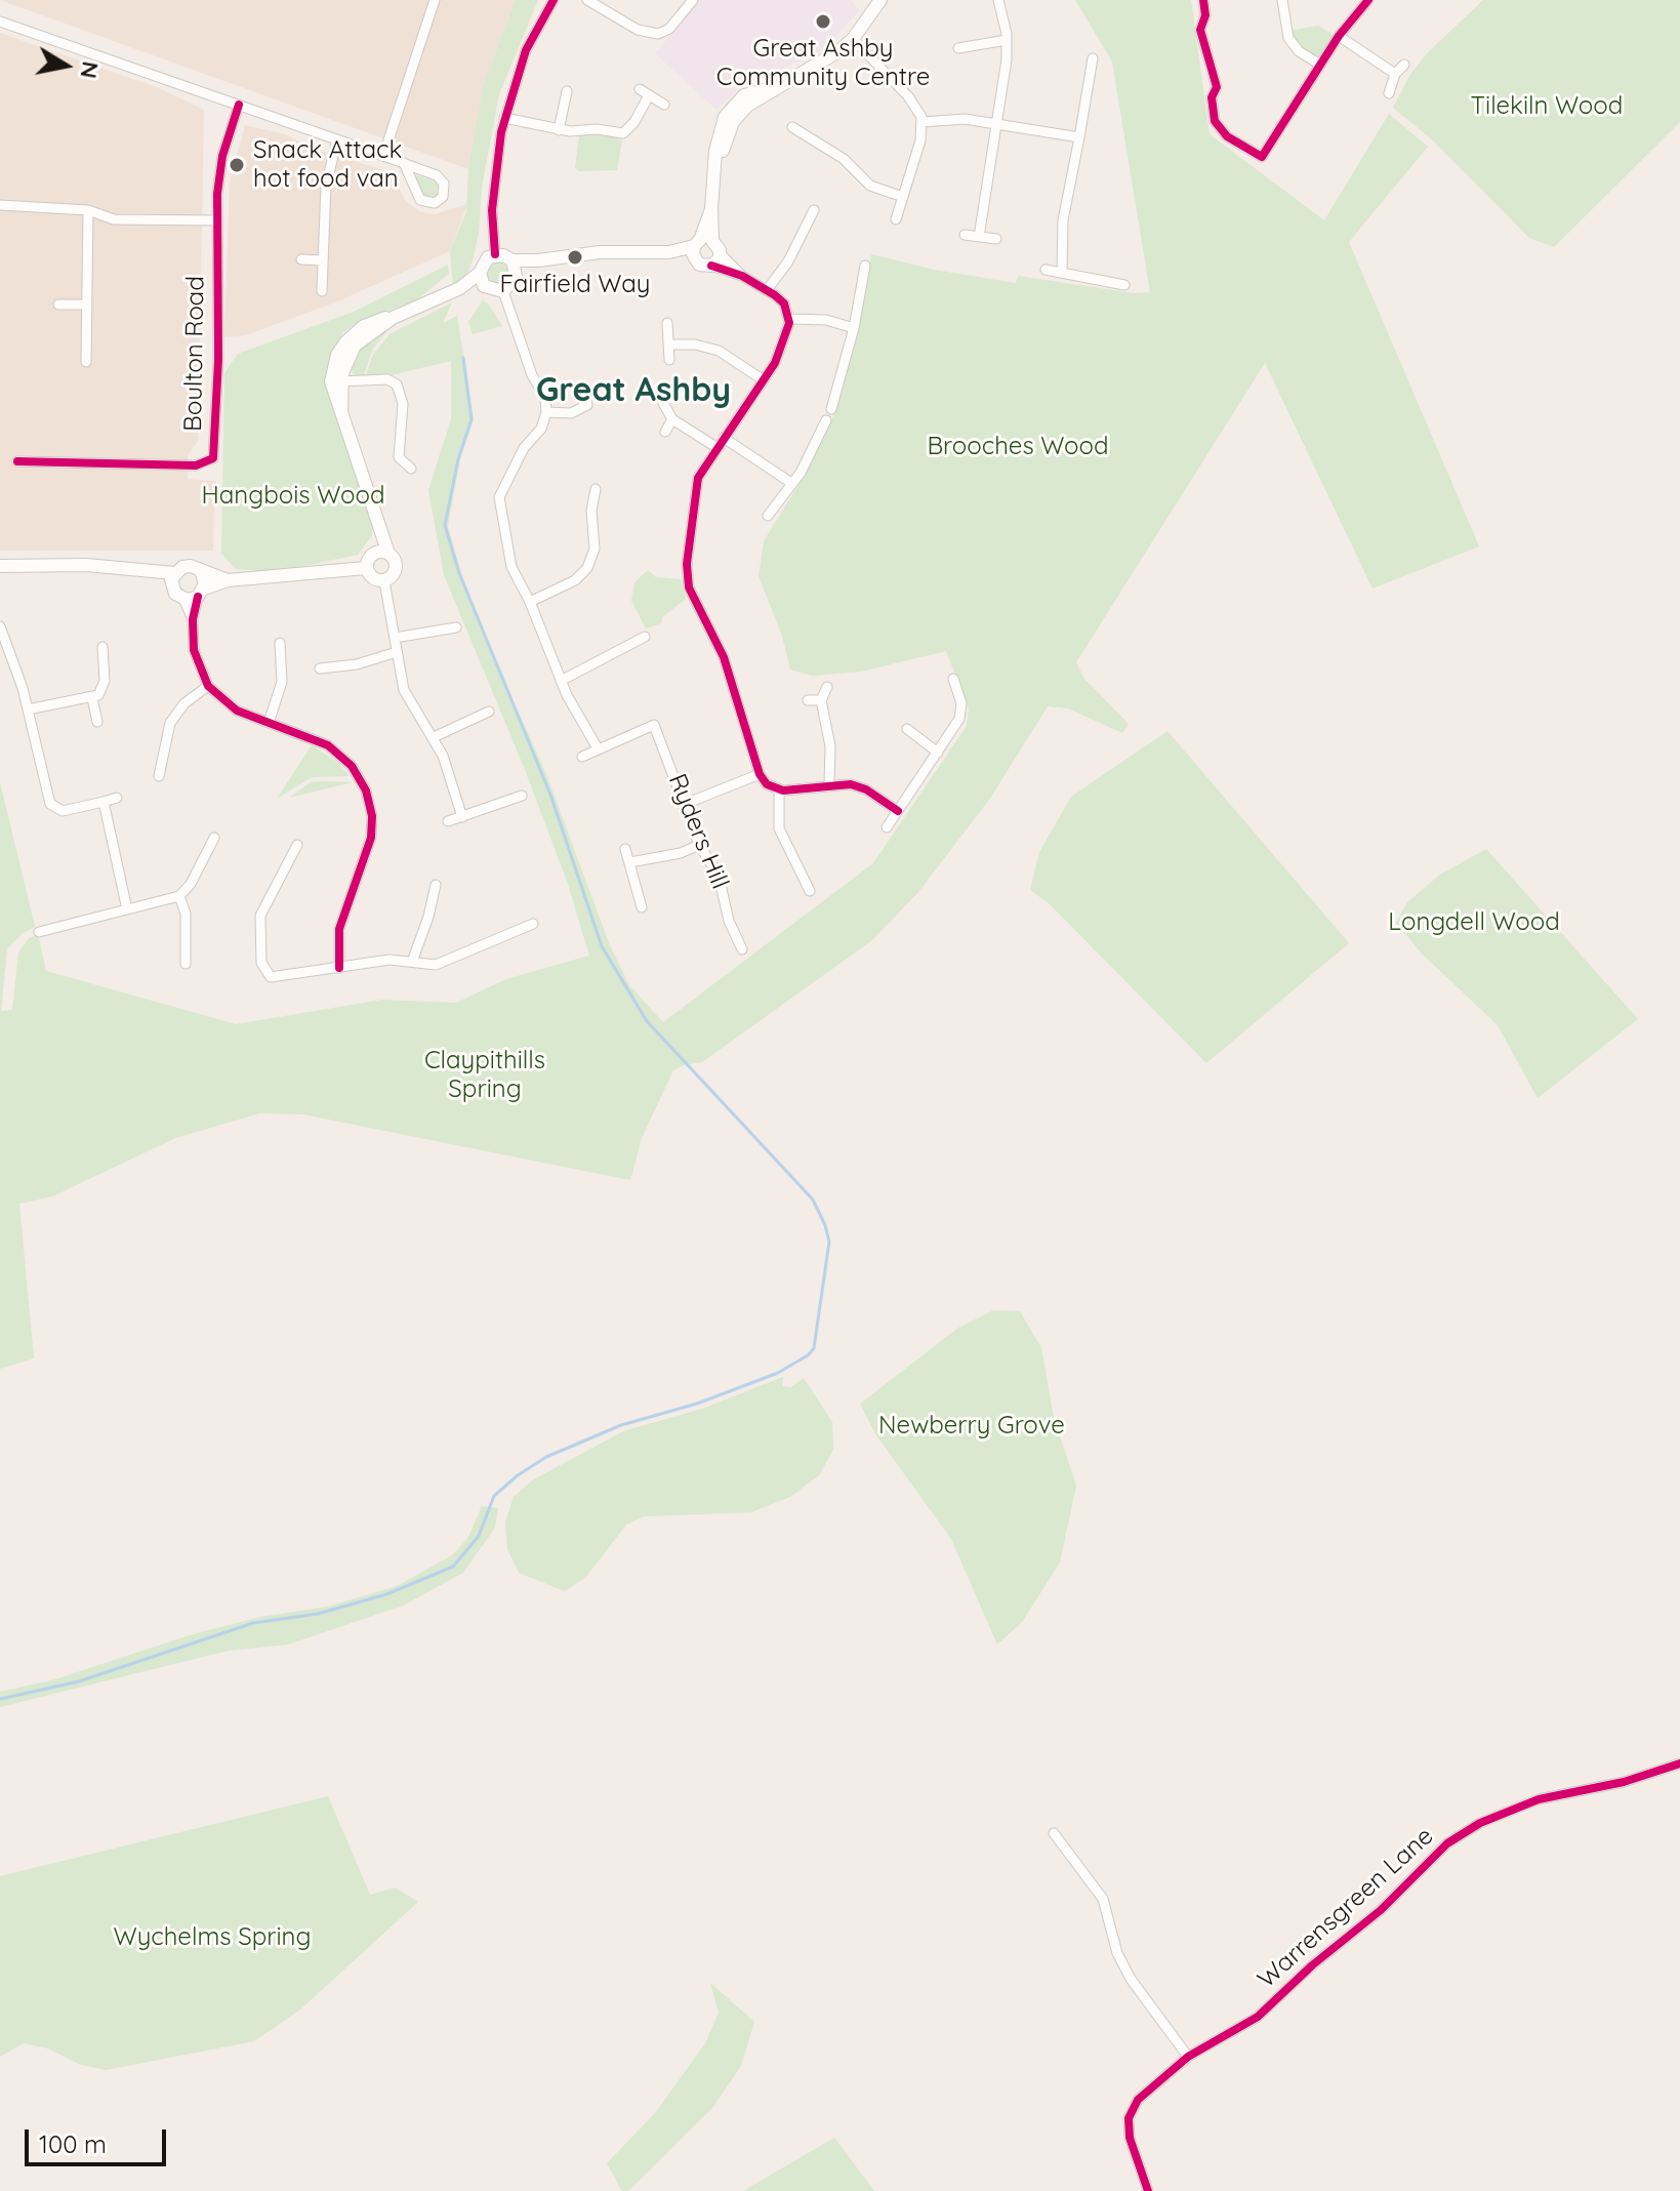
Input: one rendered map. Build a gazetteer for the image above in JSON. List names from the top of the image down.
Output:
{
  "streets": {
    "street": ["Boulton Road", "Ryders Hill", "Warrensgreen Lane"]
  },
  "districts": ["Great Ashby"],
  "parks": [
    "Tilekiln Wood",
    "Brooches Wood",
    "Hangbois Wood",
    "Longdell Wood",
    "Claypithills Spring",
    "Newberry Grove",
    "Wychelms Spring"
  ],
  "places": ["Great Ashby Community Centre", "Snack Attack hot food van", "Fairfield Way"],
  "scale_bar": "100 m",
  "north": "right"
}
